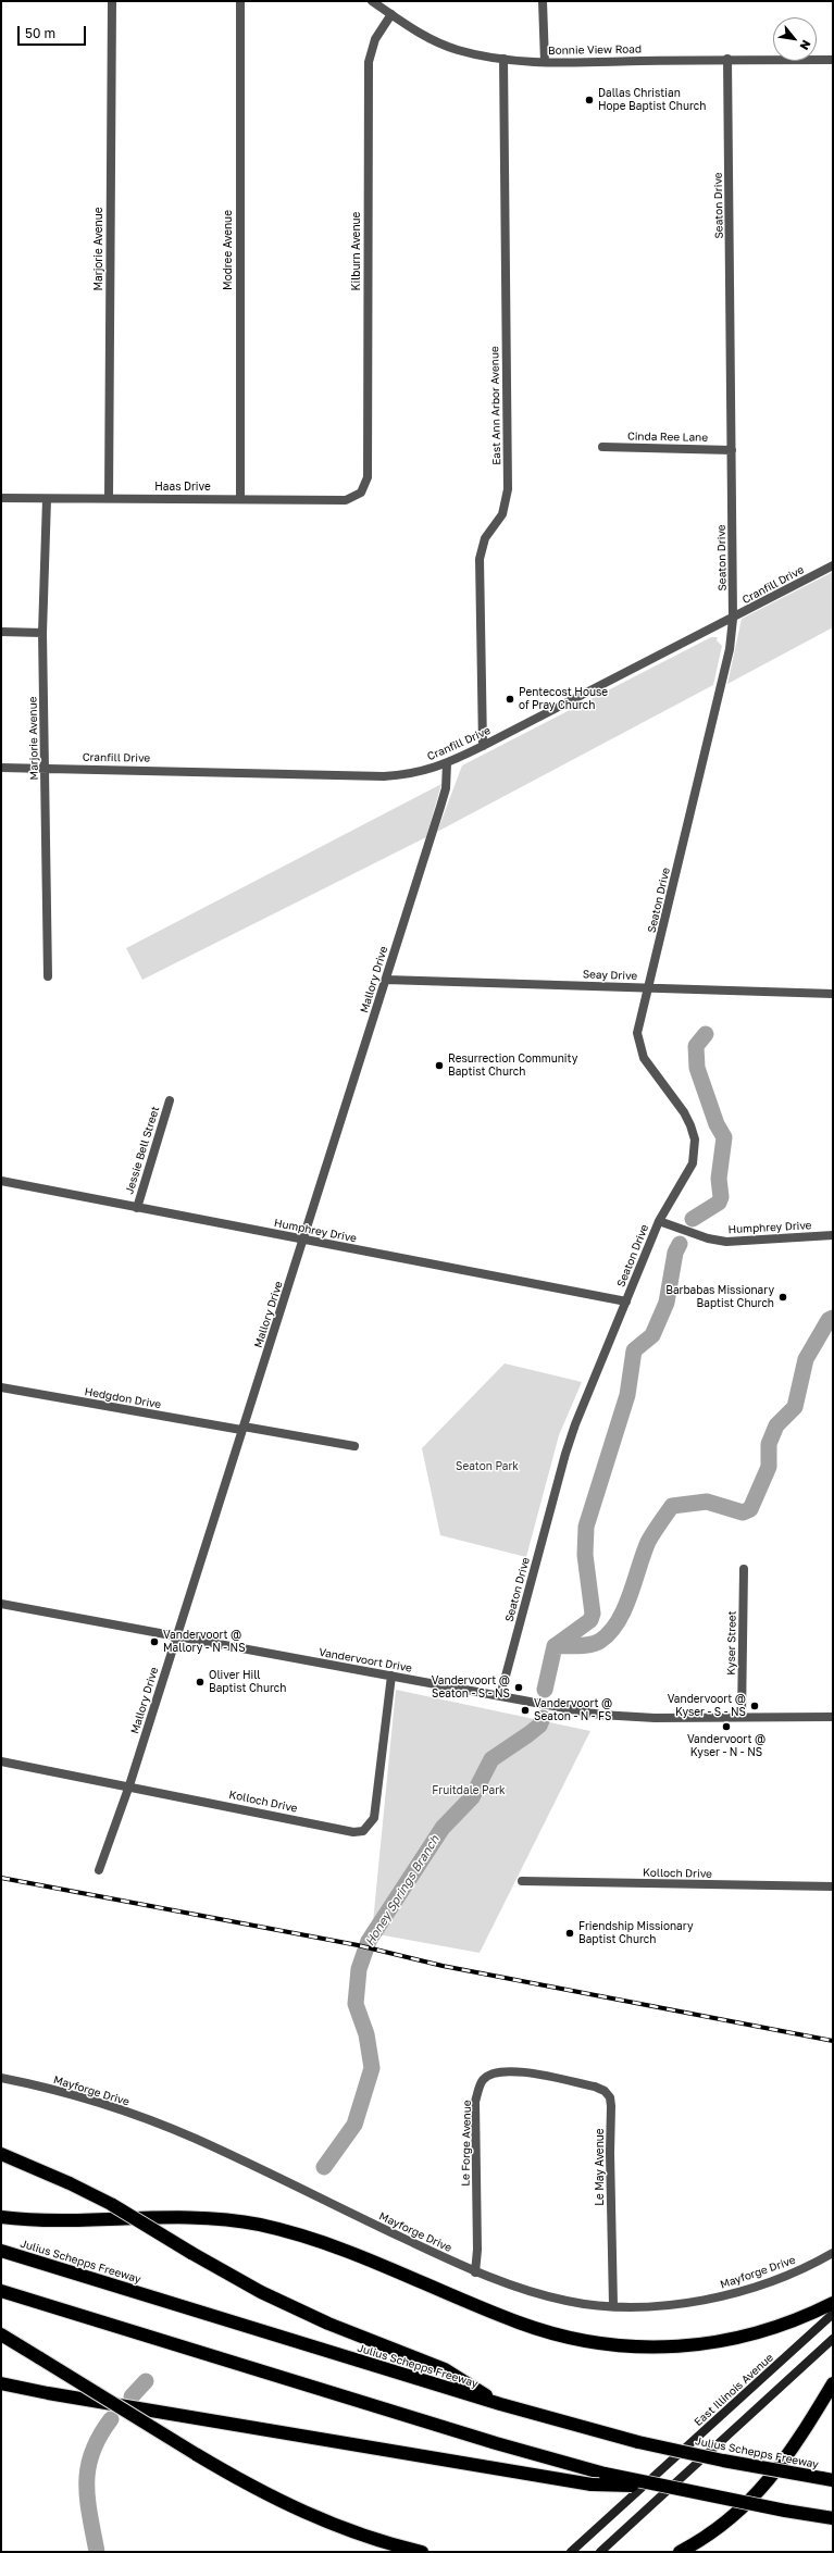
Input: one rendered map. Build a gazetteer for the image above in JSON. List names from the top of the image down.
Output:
{
  "streets": {
    "highway": ["Julius Schepps Freeway"],
    "main road": ["East Illinois Avenue"],
    "street": [
      "Bonnie View Road",
      "Seaton Drive",
      "Marjorie Avenue",
      "Modree Avenue",
      "Kilburn Avenue",
      "East Ann Arbor Avenue",
      "Cinda Ree Lane",
      "Haas Drive",
      "Cranfill Drive",
      "Seay Drive",
      "Mallory Drive",
      "Jessie Bell Street",
      "Humphrey Drive",
      "Hedgdon Drive",
      "Kyser Street",
      "Vandervoort Drive",
      "Kolloch Drive",
      "Mayforge Drive",
      "Le Forge Avenue",
      "Le May Avenue"
    ]
  },
  "crossings": [
    ["Bonnie View Road", "Seaton Drive"],
    ["Bonnie View Road", "Kilburn Avenue"],
    ["Bonnie View Road", "East Ann Arbor Avenue"],
    ["Seaton Drive", "Cinda Ree Lane"],
    ["Seaton Drive", "Cranfill Drive"],
    ["Seaton Drive", "Seay Drive"],
    ["Seaton Drive", "Humphrey Drive"],
    ["Seaton Drive", "Vandervoort Drive"],
    ["Marjorie Avenue", "Haas Drive"],
    ["Marjorie Avenue", "Cranfill Drive"],
    ["Modree Avenue", "Haas Drive"],
    ["Kilburn Avenue", "Haas Drive"],
    ["East Ann Arbor Avenue", "Cranfill Drive"],
    ["Cranfill Drive", "Mallory Drive"],
    ["Seay Drive", "Mallory Drive"],
    ["Mallory Drive", "Humphrey Drive"],
    ["Mallory Drive", "Hedgdon Drive"],
    ["Mallory Drive", "Vandervoort Drive"],
    ["Mallory Drive", "Kolloch Drive"],
    ["Jessie Bell Street", "Humphrey Drive"],
    ["Kyser Street", "Vandervoort Drive"],
    ["Vandervoort Drive", "Kolloch Drive"],
    ["Mayforge Drive", "Le Forge Avenue"],
    ["Mayforge Drive", "Le May Avenue"],
    ["Le Forge Avenue", "Le May Avenue"]
  ],
  "water": ["Honey Springs Branch"],
  "parks": ["Seaton Park", "Fruitdale Park"],
  "places": [
    "Dallas Christian Hope Baptist Church",
    "Pentecost House of Pray Church",
    "Resurrection Community Baptist Church",
    "Barbabas Missionary Baptist Church",
    "Vandervoort @ Mallory - N - NS",
    "Oliver Hill Baptist Church",
    "Vandervoort @ Seaton - S - NS",
    "Vandervoort @ Kyser - S - NS",
    "Vandervoort @ Seaton - N - FS",
    "Vandervoort @ Kyser - N - NS",
    "Friendship Missionary Baptist Church"
  ],
  "scale_bar": "50 m",
  "north": "bottom right"
}
